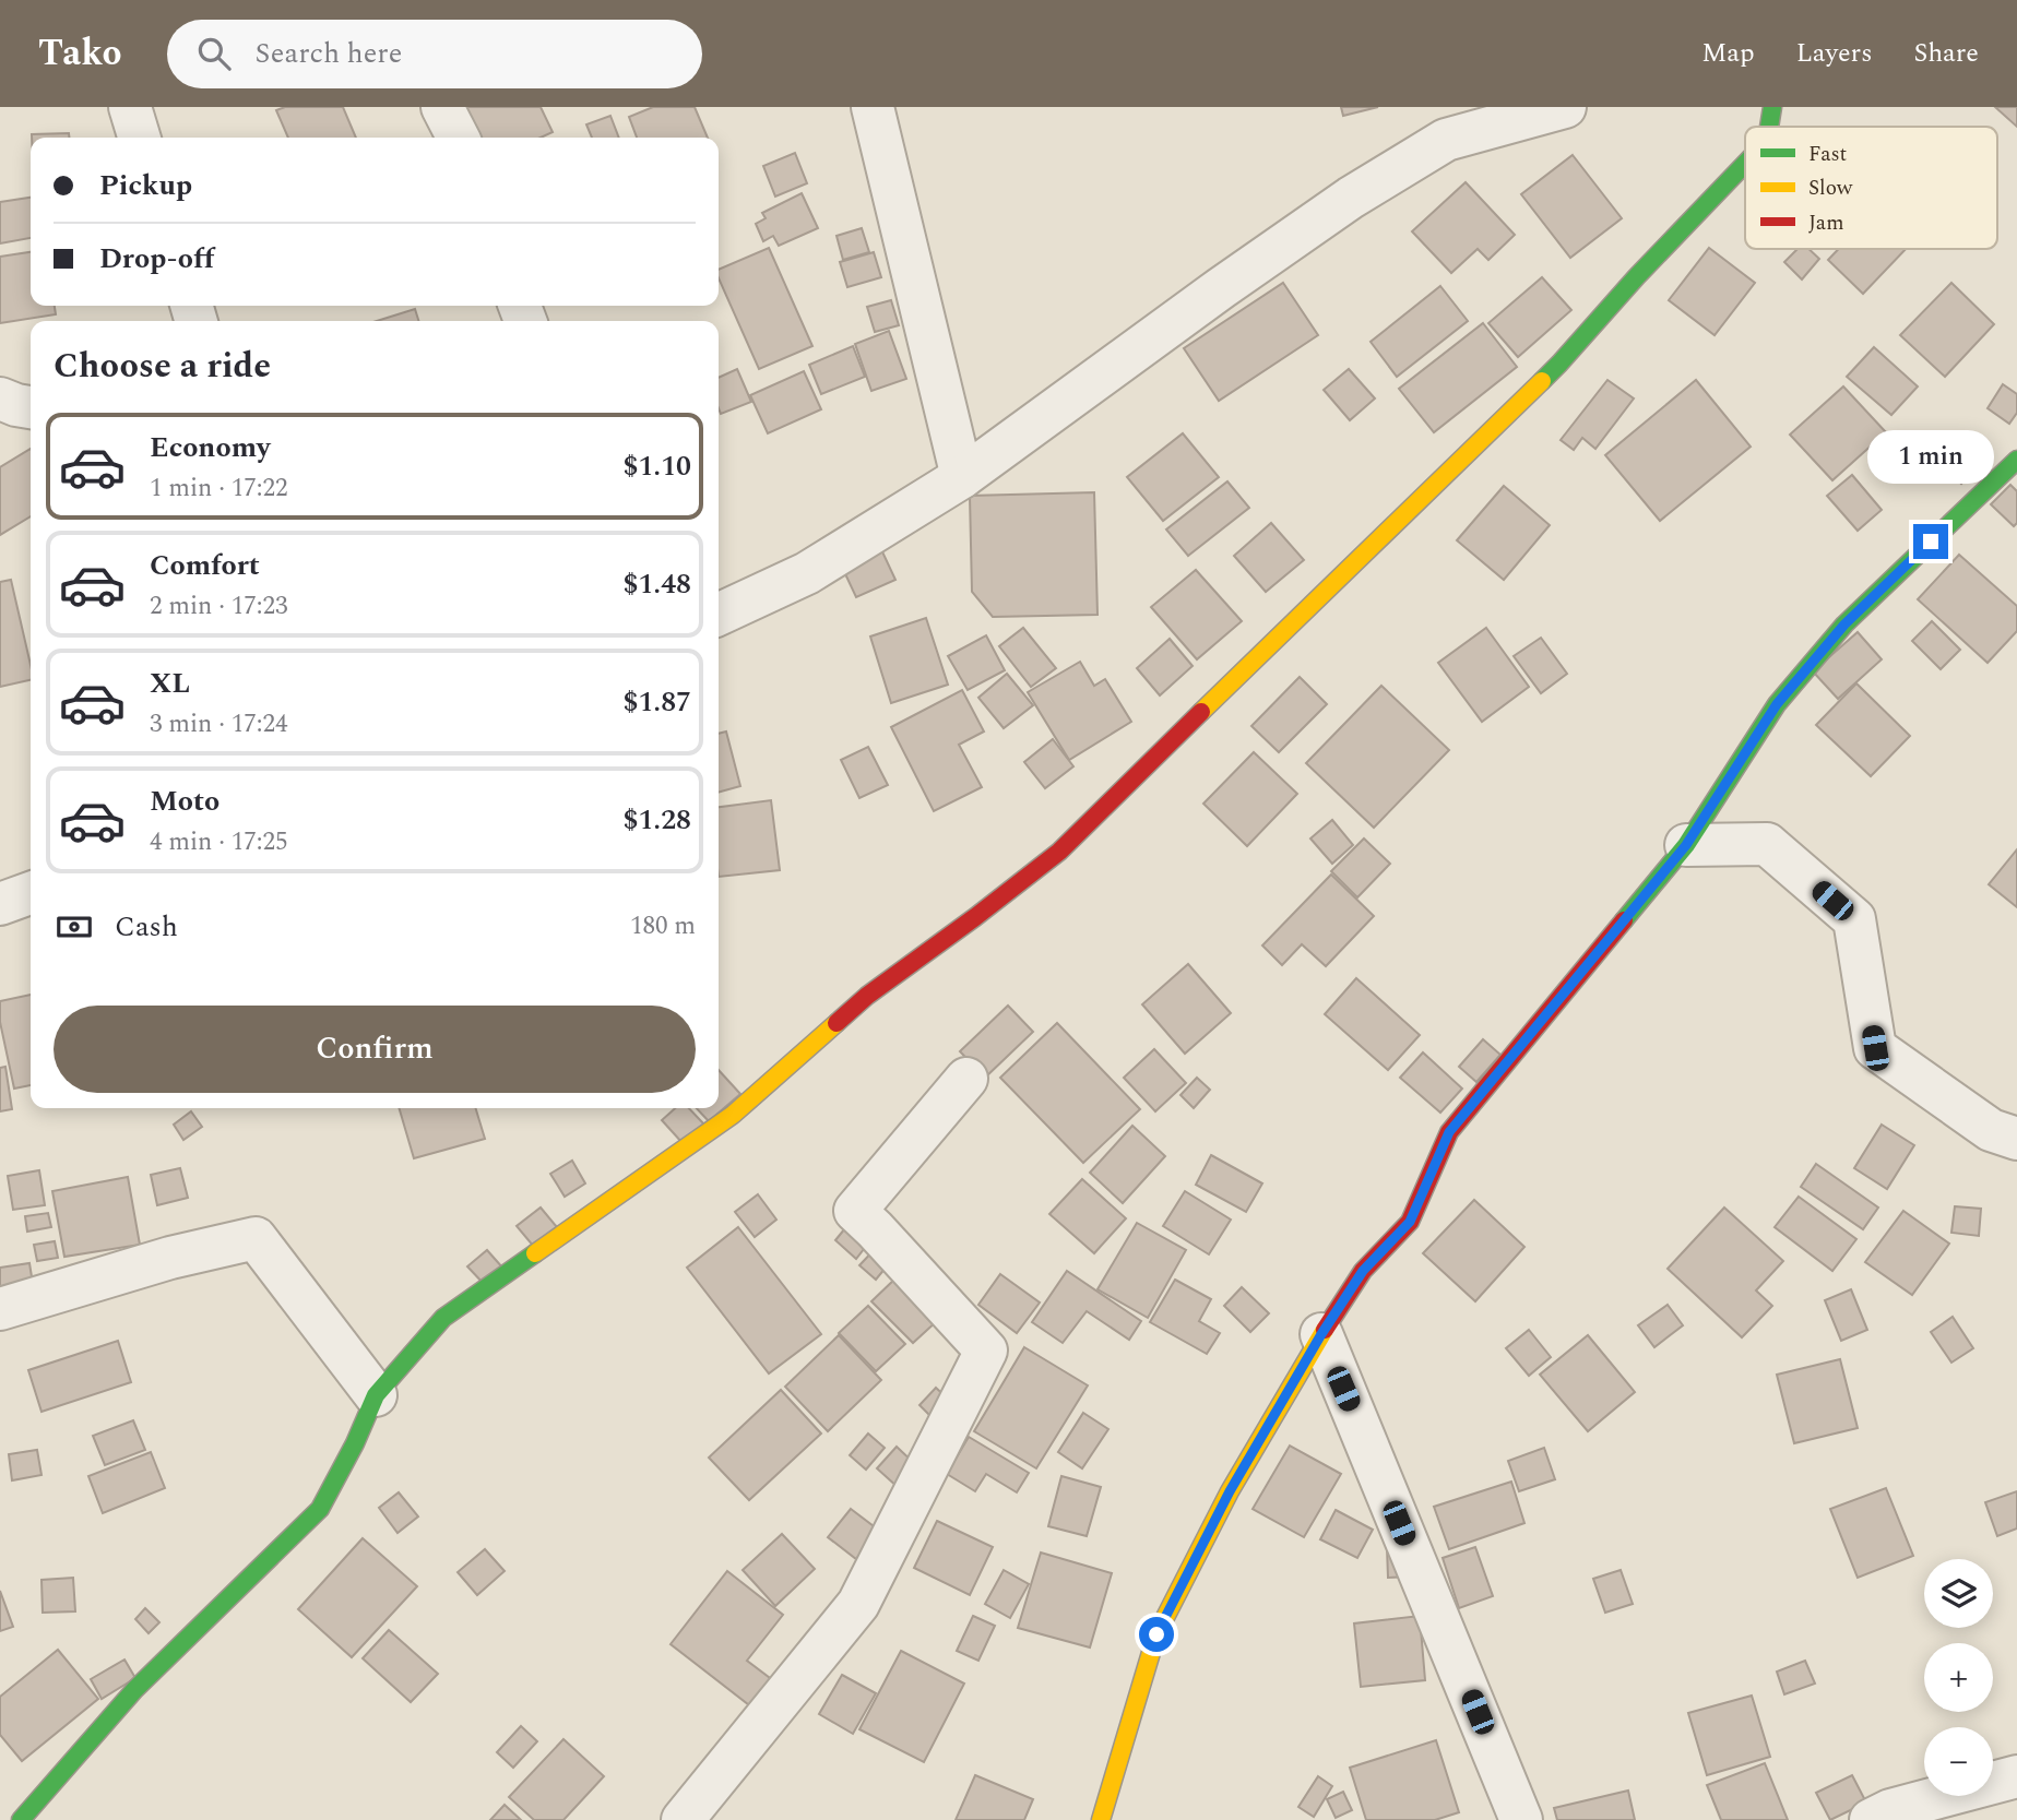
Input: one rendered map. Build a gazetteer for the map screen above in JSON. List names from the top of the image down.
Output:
{
  "legend": ["Fast", "Slow", "Jam"],
  "page": {
    "header": "Tako",
    "search": "Search here",
    "nav": ["Map", "Layers", "Share"],
    "banner": ["Pickup", "Drop-off"],
    "heading": "Choose a ride",
    "list": [
      {
        "name": "Economy",
        "note": "1 min · 17:22",
        "value": "$1.10"
      },
      {
        "name": "Comfort",
        "note": "2 min · 17:23",
        "value": "$1.48"
      },
      {
        "name": "XL",
        "note": "3 min · 17:24",
        "value": "$1.87"
      },
      {
        "name": "Moto",
        "note": "4 min · 17:25",
        "value": "$1.28"
      }
    ],
    "bubble": "1 min",
    "pay": ["Cash", "180 m"],
    "buttons": "Confirm",
    "map_buttons": ["+", "−"]
  }
}
